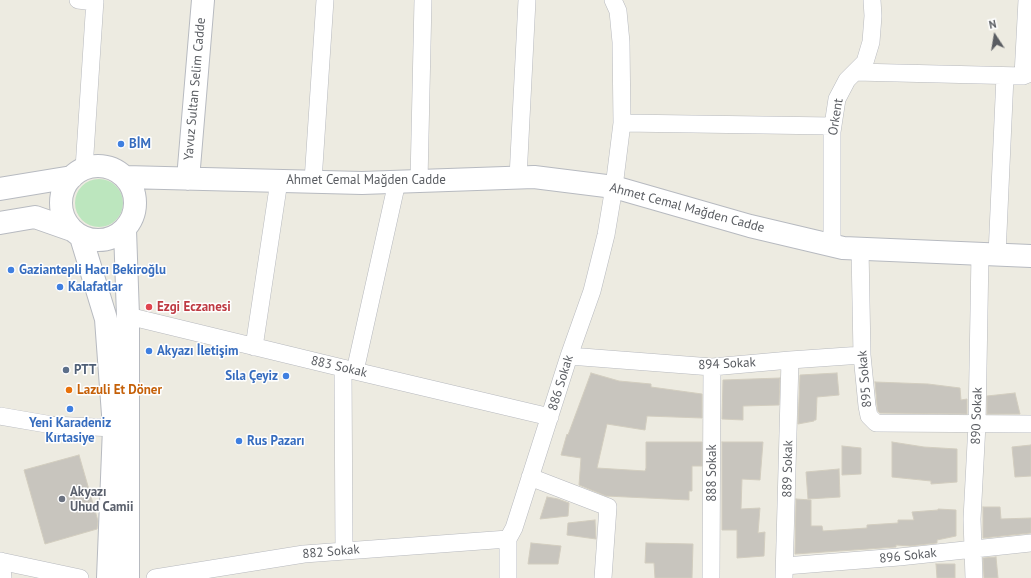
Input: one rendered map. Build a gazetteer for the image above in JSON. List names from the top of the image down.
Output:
{
  "streets": {
    "main road": ["Yavuz Sultan Selim Cadde", "Ahmet Cemal Mağden Cadde"],
    "street": [
      "Orkent",
      "894 Sokak",
      "883 Sokak",
      "895 Sokak",
      "886 Sokak",
      "890 Sokak",
      "889 Sokak",
      "888 Sokak",
      "882 Sokak",
      "896 Sokak"
    ]
  },
  "crossings": [
    ["Yavuz Sultan Selim Cadde", "Ahmet Cemal Mağden Cadde"],
    ["Orkent", "Ahmet Cemal Mağden Cadde"],
    ["Ahmet Cemal Mağden Cadde", "895 Sokak"],
    ["Ahmet Cemal Mağden Cadde", "886 Sokak"],
    ["Ahmet Cemal Mağden Cadde", "890 Sokak"],
    ["894 Sokak", "895 Sokak"],
    ["894 Sokak", "886 Sokak"],
    ["894 Sokak", "889 Sokak"],
    ["894 Sokak", "888 Sokak"],
    ["883 Sokak", "886 Sokak"],
    ["895 Sokak", "890 Sokak"],
    ["886 Sokak", "882 Sokak"],
    ["890 Sokak", "896 Sokak"],
    ["889 Sokak", "896 Sokak"]
  ],
  "places": [
    "BİM",
    "Gaziantepli Hacı Bekiroğlu",
    "Kalafatlar",
    "Ezgi Eczanesi",
    "Akyazı İletişim",
    "PTT",
    "Sıla Çeyiz",
    "Lazuli Et Döner",
    "Yeni Karadeniz Kırtasiye",
    "Rus Pazarı",
    "Akyazı Uhud Camii"
  ],
  "north": "top"
}
